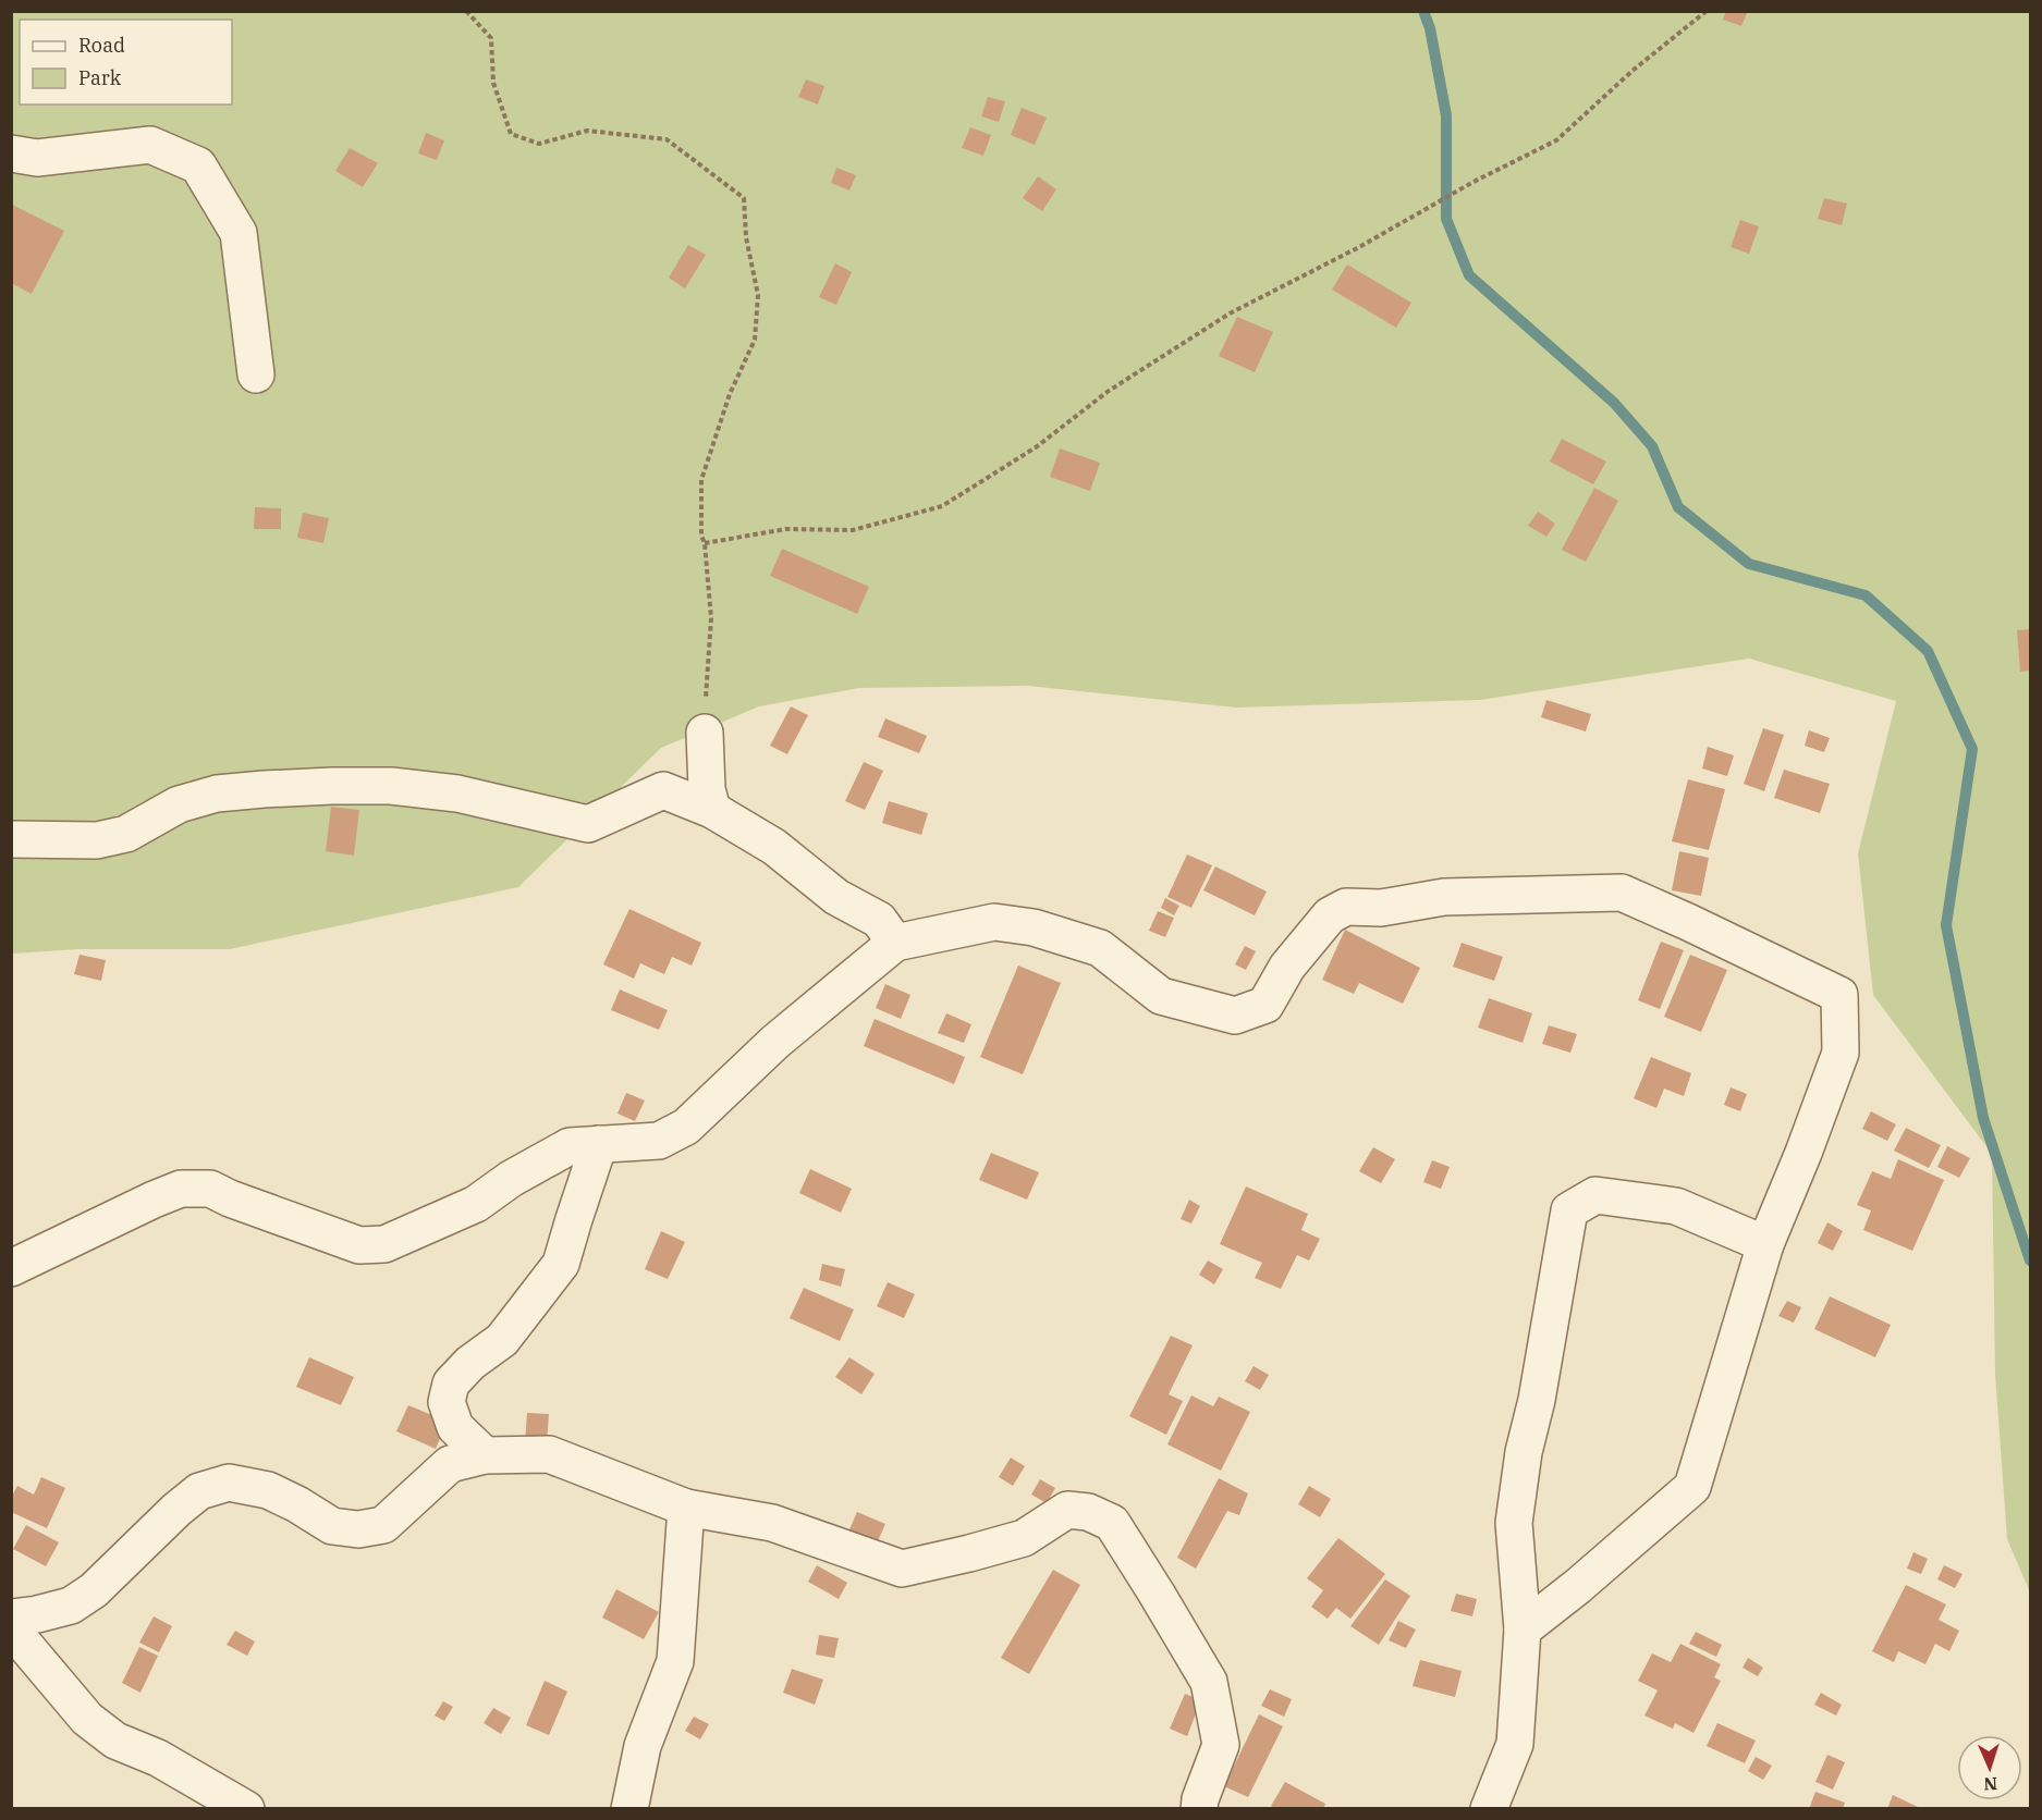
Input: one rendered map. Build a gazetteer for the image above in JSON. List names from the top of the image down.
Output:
{
  "legend": ["Road", "Park"],
  "north": "bottom"
}
